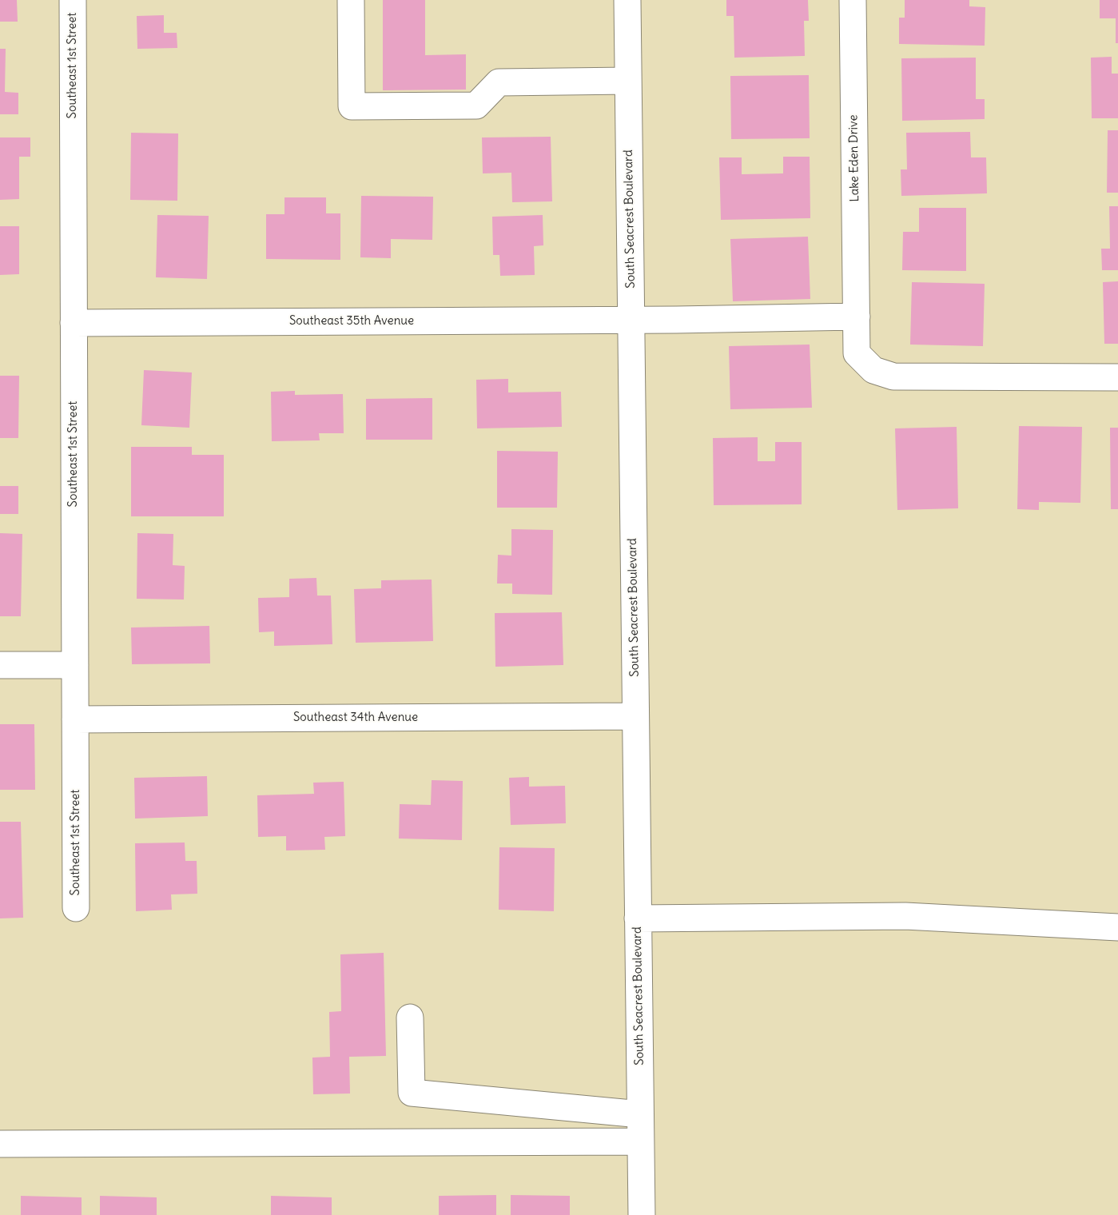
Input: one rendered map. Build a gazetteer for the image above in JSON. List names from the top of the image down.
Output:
{
  "streets": {
    "street": [
      "Southeast 1st Street",
      "Lake Eden Drive",
      "South Seacrest Boulevard",
      "Southeast 35th Avenue",
      "Southeast 34th Avenue"
    ]
  },
  "crossings": [
    ["Southeast 1st Street", "Southeast 35th Avenue"],
    ["Southeast 1st Street", "Southeast 34th Avenue"],
    ["South Seacrest Boulevard", "Southeast 35th Avenue"],
    ["South Seacrest Boulevard", "Southeast 34th Avenue"]
  ]
}
